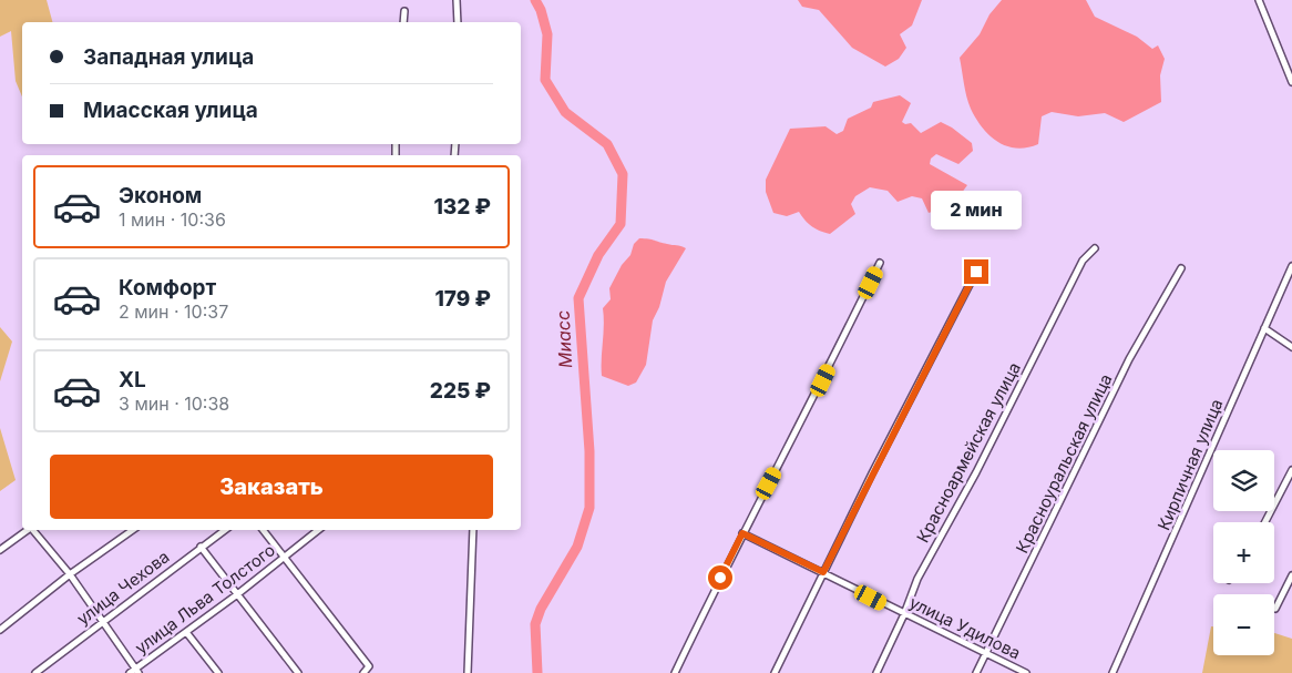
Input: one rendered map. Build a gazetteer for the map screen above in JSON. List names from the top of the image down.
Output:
{
  "streets": {
    "street": [
      "Красноармейская улица",
      "Красноуральская улица",
      "Кирпичная улица",
      "улица Чехова",
      "улица Льва Толстого",
      "улица Удилова"
    ]
  },
  "crossings": [
    ["Красноармейская улица", "улица Удилова"],
    ["Красноуральская улица", "улица Удилова"]
  ],
  "water": ["Миасс"],
  "page": {
    "banner": ["Западная улица", "Миасская улица"],
    "list": [
      {
        "name": "Эконом",
        "note": "1 мин · 10:36",
        "value": "132 ₽"
      },
      {
        "name": "Комфорт",
        "note": "2 мин · 10:37",
        "value": "179 ₽"
      },
      {
        "name": "XL",
        "note": "3 мин · 10:38",
        "value": "225 ₽"
      }
    ],
    "bubble": "2 мин",
    "buttons": "Заказать",
    "map_buttons": ["+", "−"]
  }
}
